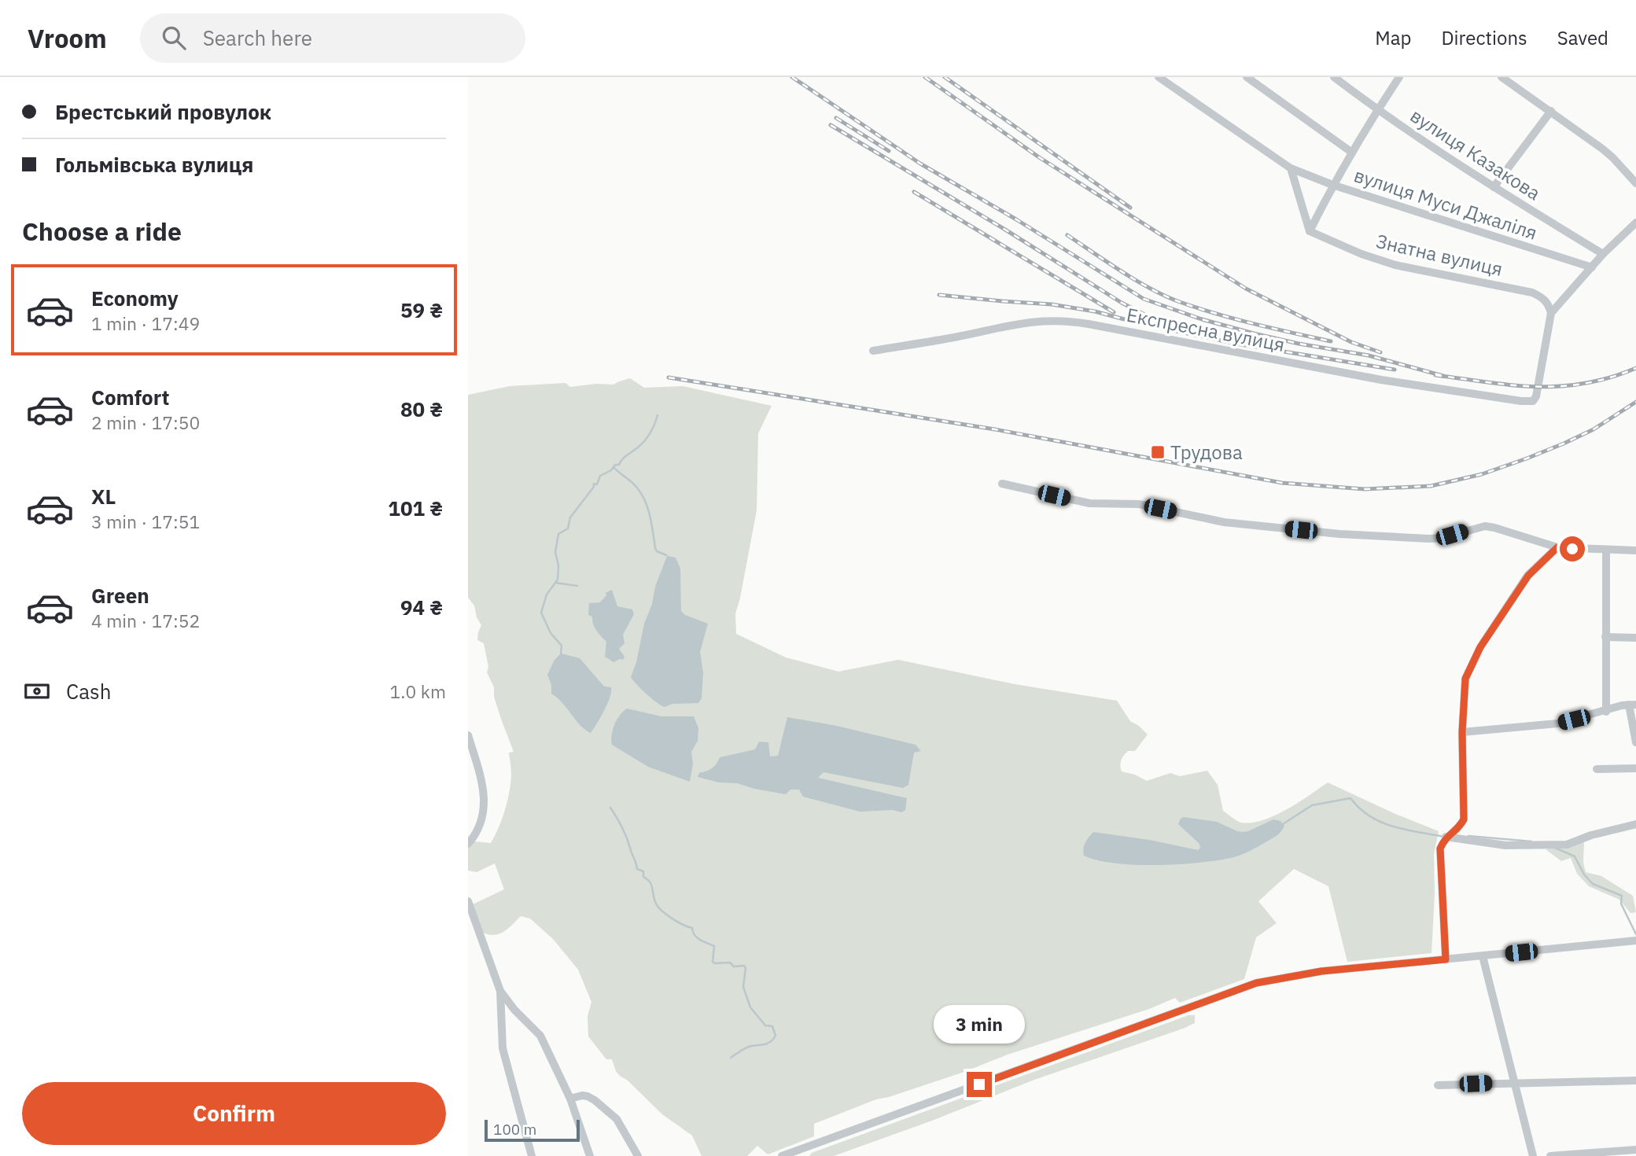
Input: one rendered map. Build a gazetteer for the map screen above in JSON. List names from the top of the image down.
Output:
{
  "streets": {
    "street": [
      "вулиця Казакова",
      "вулиця Муси Джаліля",
      "Знатна вулиця",
      "Експресна вулиця"
    ]
  },
  "crossings": [
    ["Знатна вулиця", "Експресна вулиця"]
  ],
  "places": {
    "transit": ["Трудова"]
  },
  "scale_bar": "100 m",
  "page": {
    "header": "Vroom",
    "search": "Search here",
    "nav": ["Map", "Directions", "Saved"],
    "banner": ["Брестський провулок", "Гольмівська вулиця"],
    "heading": "Choose a ride",
    "list": [
      {
        "name": "Economy",
        "note": "1 min · 17:49",
        "value": "59 ₴"
      },
      {
        "name": "Comfort",
        "note": "2 min · 17:50",
        "value": "80 ₴"
      },
      {
        "name": "XL",
        "note": "3 min · 17:51",
        "value": "101 ₴"
      },
      {
        "name": "Green",
        "note": "4 min · 17:52",
        "value": "94 ₴"
      }
    ],
    "pay": ["Cash", "1.0 km"],
    "bubble": "3 min",
    "buttons": "Confirm",
    "scale": "100 m"
  }
}
